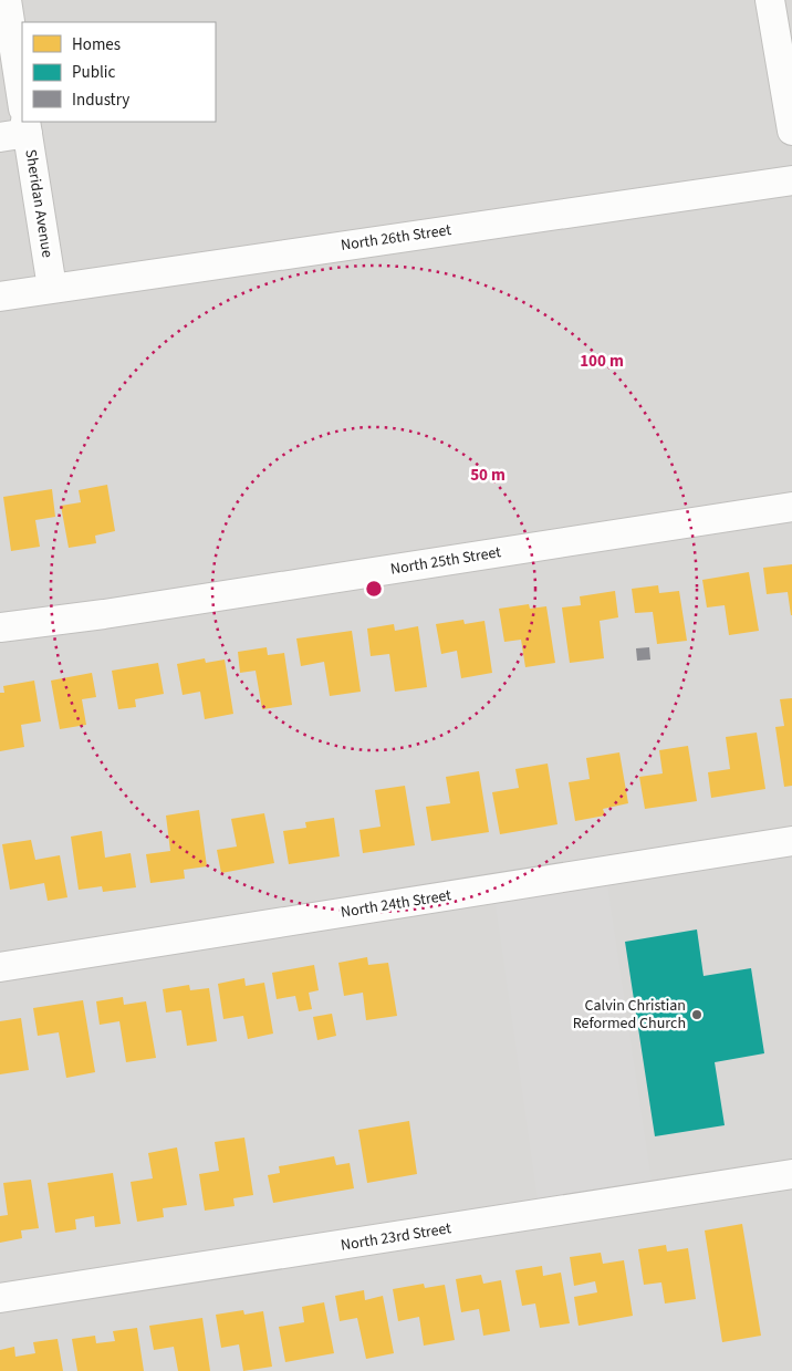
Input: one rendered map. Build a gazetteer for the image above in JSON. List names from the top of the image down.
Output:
{
  "streets": {
    "street": [
      "Sheridan Avenue",
      "North 26th Street",
      "North 25th Street",
      "North 24th Street",
      "North 23rd Street"
    ]
  },
  "crossings": [
    ["Sheridan Avenue", "North 26th Street"]
  ],
  "places": ["Calvin Christian Reformed Church"],
  "legend": ["Homes", "Public", "Industry"],
  "rings": ["100 m", "50 m"]
}
